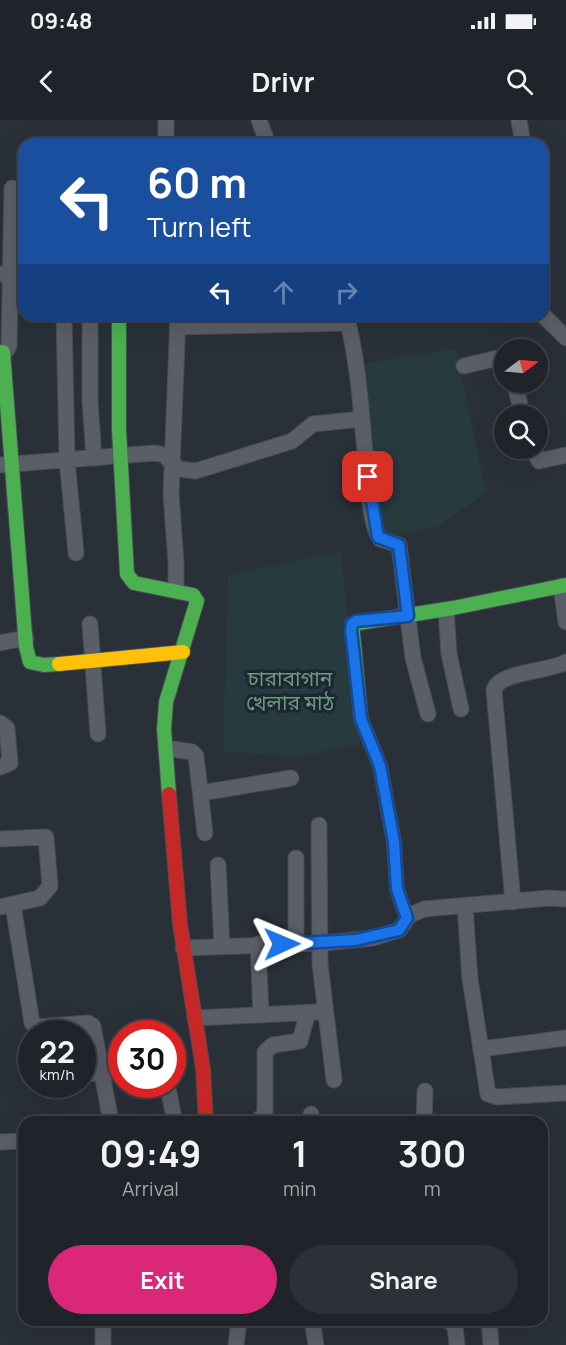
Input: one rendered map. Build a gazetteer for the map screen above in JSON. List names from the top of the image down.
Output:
{
  "parks": ["চারাবাগান খেলার মাঠ"],
  "north": "right",
  "page": {
    "status": "09:48",
    "header": "Drivr",
    "turn": ["60 m", "Turn left"],
    "speed": "22 km/h",
    "limit": "30",
    "eta": [
      "09:49",
      "Arrival",
      "1",
      "min",
      "300",
      "m"
    ],
    "buttons": ["Exit", "Share"]
  }
}
